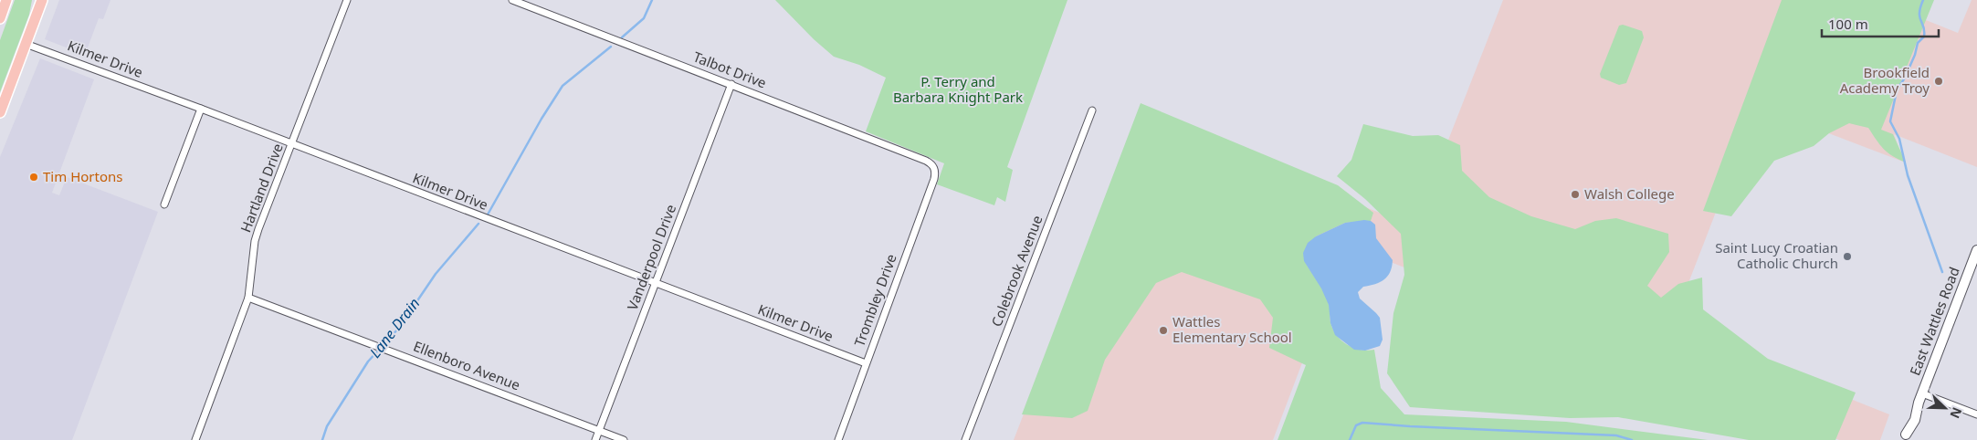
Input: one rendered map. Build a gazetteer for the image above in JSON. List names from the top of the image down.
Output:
{
  "streets": {
    "main road": ["East Wattles Road"],
    "street": [
      "Kilmer Drive",
      "Talbot Drive",
      "Hartland Drive",
      "Vanderpool Drive",
      "Colebrook Avenue",
      "Trombley Drive",
      "Ellenboro Avenue"
    ]
  },
  "crossings": [
    ["Kilmer Drive", "Hartland Drive"],
    ["Kilmer Drive", "Vanderpool Drive"],
    ["Kilmer Drive", "Trombley Drive"],
    ["Talbot Drive", "Vanderpool Drive"],
    ["Talbot Drive", "Trombley Drive"],
    ["Hartland Drive", "Ellenboro Avenue"],
    ["Vanderpool Drive", "Ellenboro Avenue"]
  ],
  "water": ["Lane Drain"],
  "parks": ["P. Terry and Barbara Knight Park"],
  "places": [
    "Brookfield Academy Troy",
    "Tim Hortons",
    "Walsh College",
    "Saint Lucy Croatian Catholic Church",
    "Wattles Elementary School"
  ],
  "scale_bar": "100 m",
  "north": "bottom right"
}
